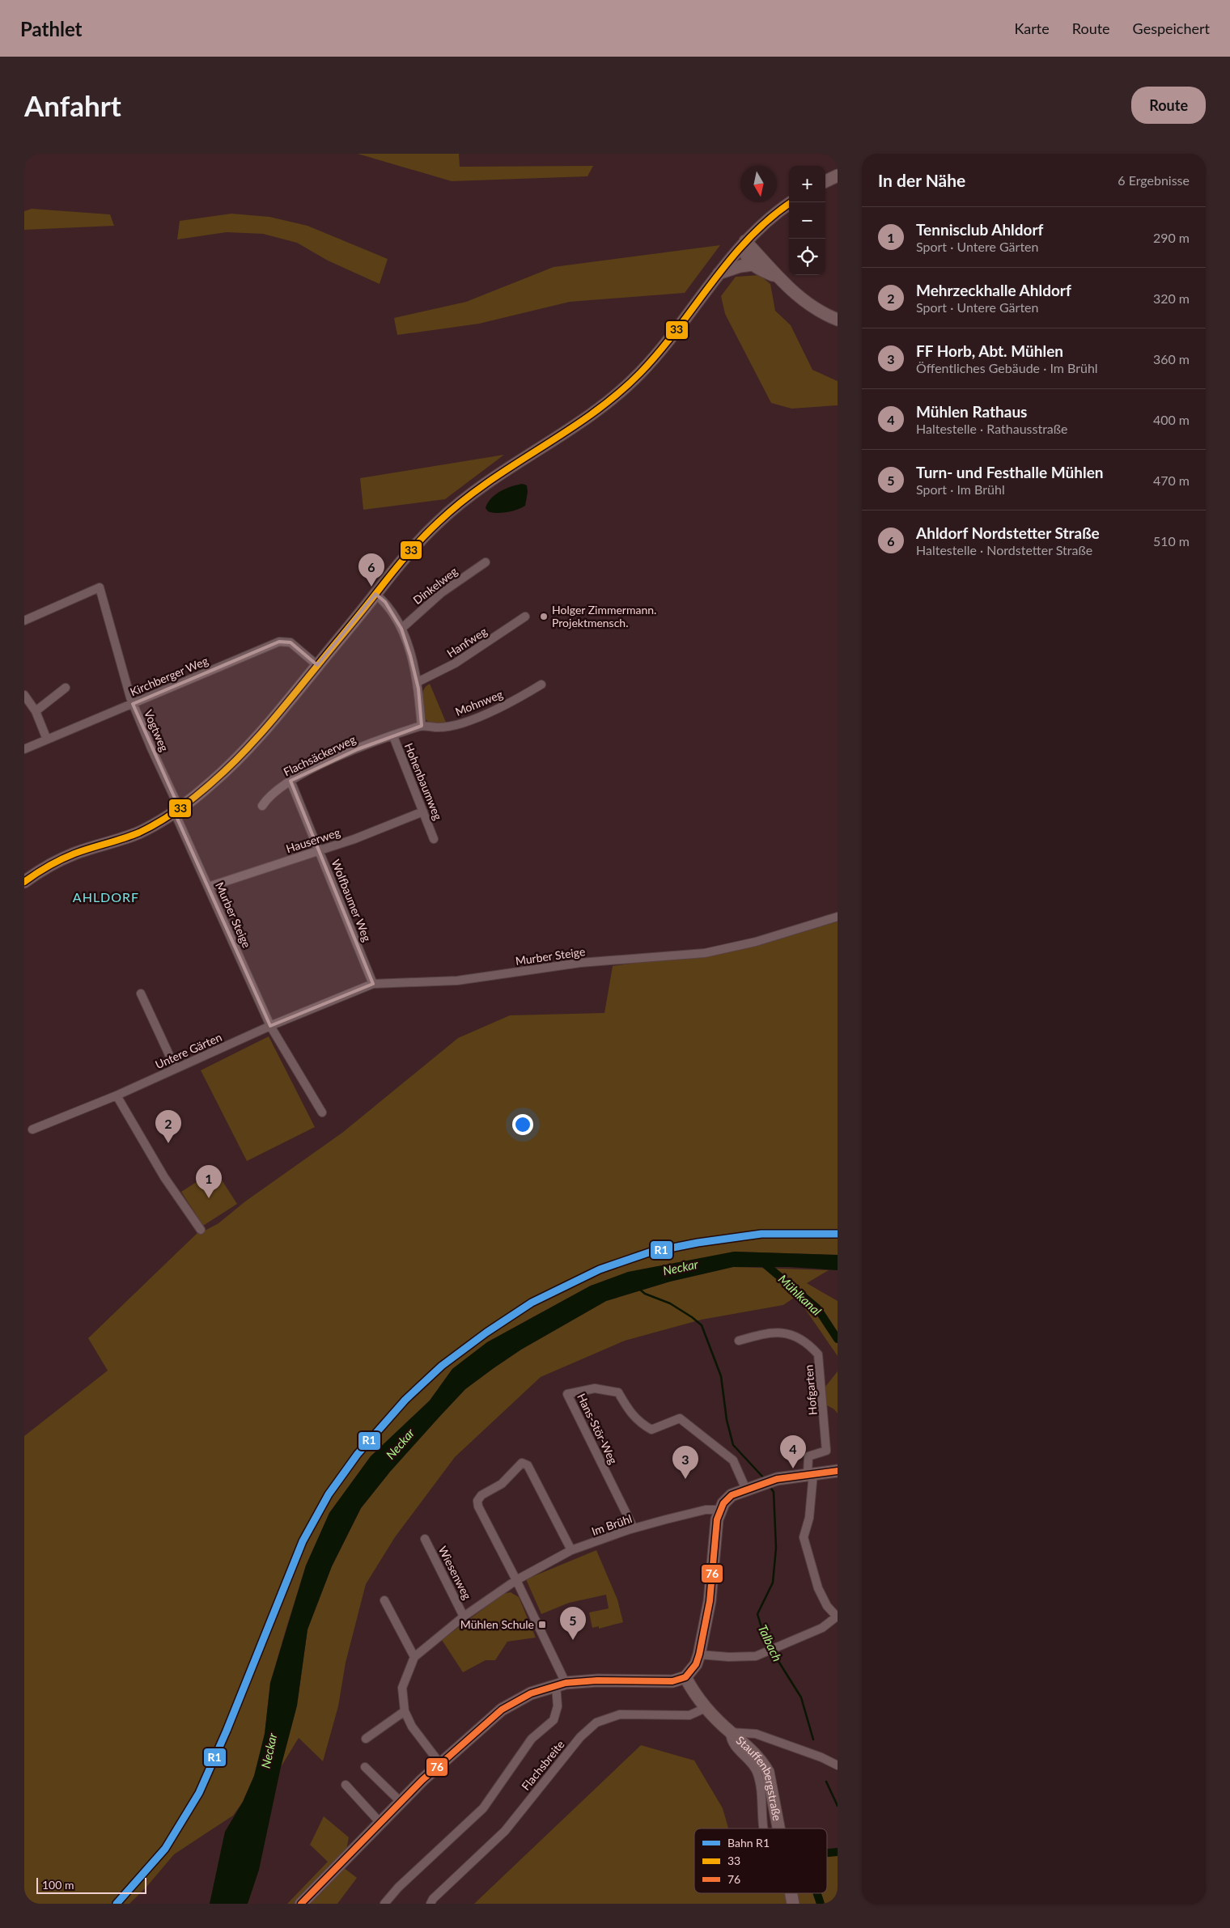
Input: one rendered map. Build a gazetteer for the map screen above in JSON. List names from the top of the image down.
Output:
{
  "streets": {
    "street": [
      "Dinkelweg",
      "Hanfweg",
      "Kirchberger Weg",
      "Mohnweg",
      "Vogtweg",
      "Flachsäckerweg",
      "Hohenbaumweg",
      "Hauserweg",
      "Wolfbaumer Weg",
      "Murber Steige",
      "Untere Gärten",
      "Hofgarten",
      "Hans-Stör-Weg",
      "Im Brühl",
      "Wiesenweg",
      "Flachsbreite",
      "Stauffenbergstraße"
    ]
  },
  "crossings": [
    ["Dinkelweg", "Hohenbaumweg"],
    ["Hanfweg", "Hohenbaumweg"],
    ["Kirchberger Weg", "Vogtweg"],
    ["Mohnweg", "Hohenbaumweg"],
    ["Vogtweg", "Murber Steige"],
    ["Flachsäckerweg", "Hohenbaumweg"],
    ["Flachsäckerweg", "Wolfbaumer Weg"],
    ["Hohenbaumweg", "Hauserweg"],
    ["Hauserweg", "Wolfbaumer Weg"],
    ["Hauserweg", "Murber Steige"],
    ["Wolfbaumer Weg", "Murber Steige"],
    ["Murber Steige", "Untere Gärten"],
    ["Hans-Stör-Weg", "Im Brühl"],
    ["Im Brühl", "Wiesenweg"],
    ["Flachsbreite", "Stauffenbergstraße"]
  ],
  "districts": ["AHLDORF"],
  "water": ["Neckar", "Mühlkanal", "Talbach"],
  "places": {
    "other": ["Holger Zimmermann. Projektmensch."],
    "transit": ["Mühlen Schule"]
  },
  "lines": ["transit line 33", "rail line R1", "transit line 76"],
  "legend": ["Bahn R1", "33", "76"],
  "scale_bar": "100 m",
  "north": "bottom",
  "page": {
    "header": "Pathlet",
    "nav": ["Karte", "Route", "Gespeichert"],
    "buttons": "Route",
    "title": "Anfahrt",
    "heading": ["In der Nähe", "6 Ergebnisse"],
    "map_buttons": ["+", "−"],
    "list": [
      {
        "mark": "1",
        "name": "Tennisclub Ahldorf",
        "note": "Sport · Untere Gärten",
        "value": "290 m"
      },
      {
        "mark": "2",
        "name": "Mehrzeckhalle Ahldorf",
        "note": "Sport · Untere Gärten",
        "value": "320 m"
      },
      {
        "mark": "3",
        "name": "FF Horb, Abt. Mühlen",
        "note": "Öffentliches Gebäude · Im Brühl",
        "value": "360 m"
      },
      {
        "mark": "4",
        "name": "Mühlen Rathaus",
        "note": "Haltestelle · Rathausstraße",
        "value": "400 m"
      },
      {
        "mark": "5",
        "name": "Turn- und Festhalle Mühlen",
        "note": "Sport · Im Brühl",
        "value": "470 m"
      },
      {
        "mark": "6",
        "name": "Ahldorf Nordstetter Straße",
        "note": "Haltestelle · Nordstetter Straße",
        "value": "510 m"
      }
    ],
    "pins": [
      "6",
      "2",
      "1",
      "4",
      "3",
      "5"
    ],
    "scale": "100 m"
  }
}
